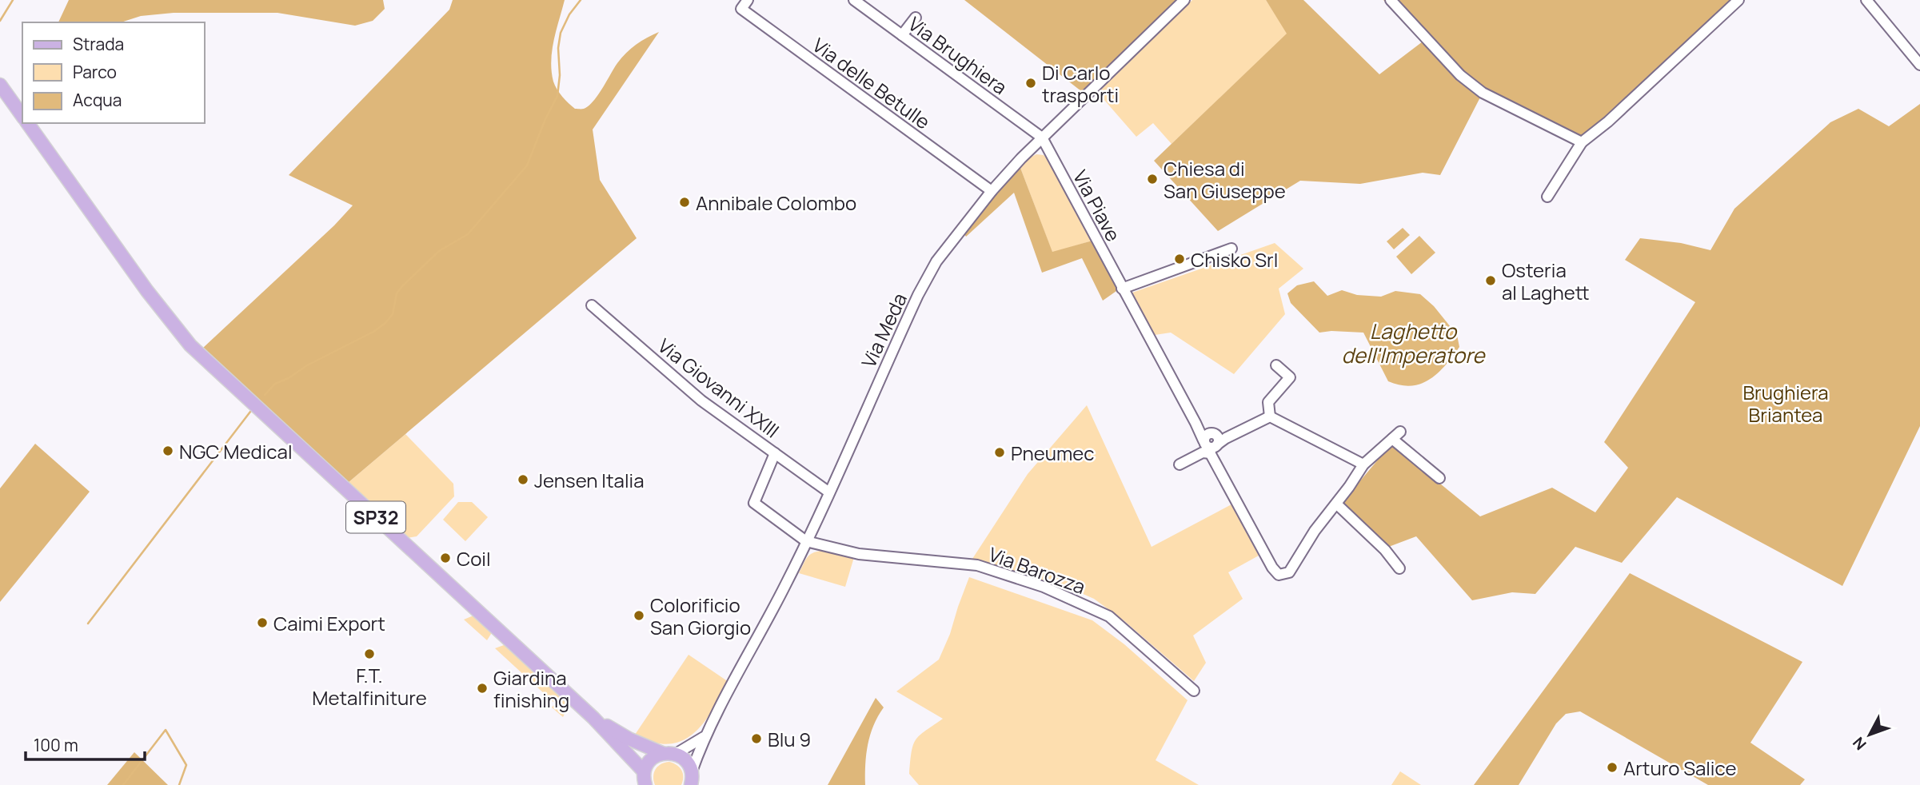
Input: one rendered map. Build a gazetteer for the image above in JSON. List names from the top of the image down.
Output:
{
  "streets": {
    "main road": ["SP32"],
    "street": [
      "Via Brughiera",
      "Via delle Betulle",
      "Via Piave",
      "Via Meda",
      "Via Giovanni XXIII",
      "Via Barozza"
    ]
  },
  "crossings": [
    ["Via Brughiera", "Via Piave"],
    ["Via Brughiera", "Via Meda"],
    ["Via delle Betulle", "Via Meda"],
    ["Via Piave", "Via Meda"],
    ["Via Meda", "Via Giovanni XXIII"],
    ["Via Meda", "Via Barozza"]
  ],
  "water": ["Laghetto dell'Imperatore"],
  "parks": ["Brughiera Briantea"],
  "places": [
    "Di Carlo trasporti",
    "Chiesa di San Giuseppe",
    "Annibale Colombo",
    "Chisko Srl",
    "Osteria al Laghett",
    "NGC Medical",
    "Pneumec",
    "Jensen Italia",
    "Coil",
    "Colorificio San Giorgio",
    "Caimi Export",
    "F.T. Metalfiniture",
    "Giardina finishing",
    "Blu 9",
    "Arturo Salice"
  ],
  "legend": ["Strada", "Parco", "Acqua"],
  "scale_bar": "100 m",
  "north": "bottom left"
}
